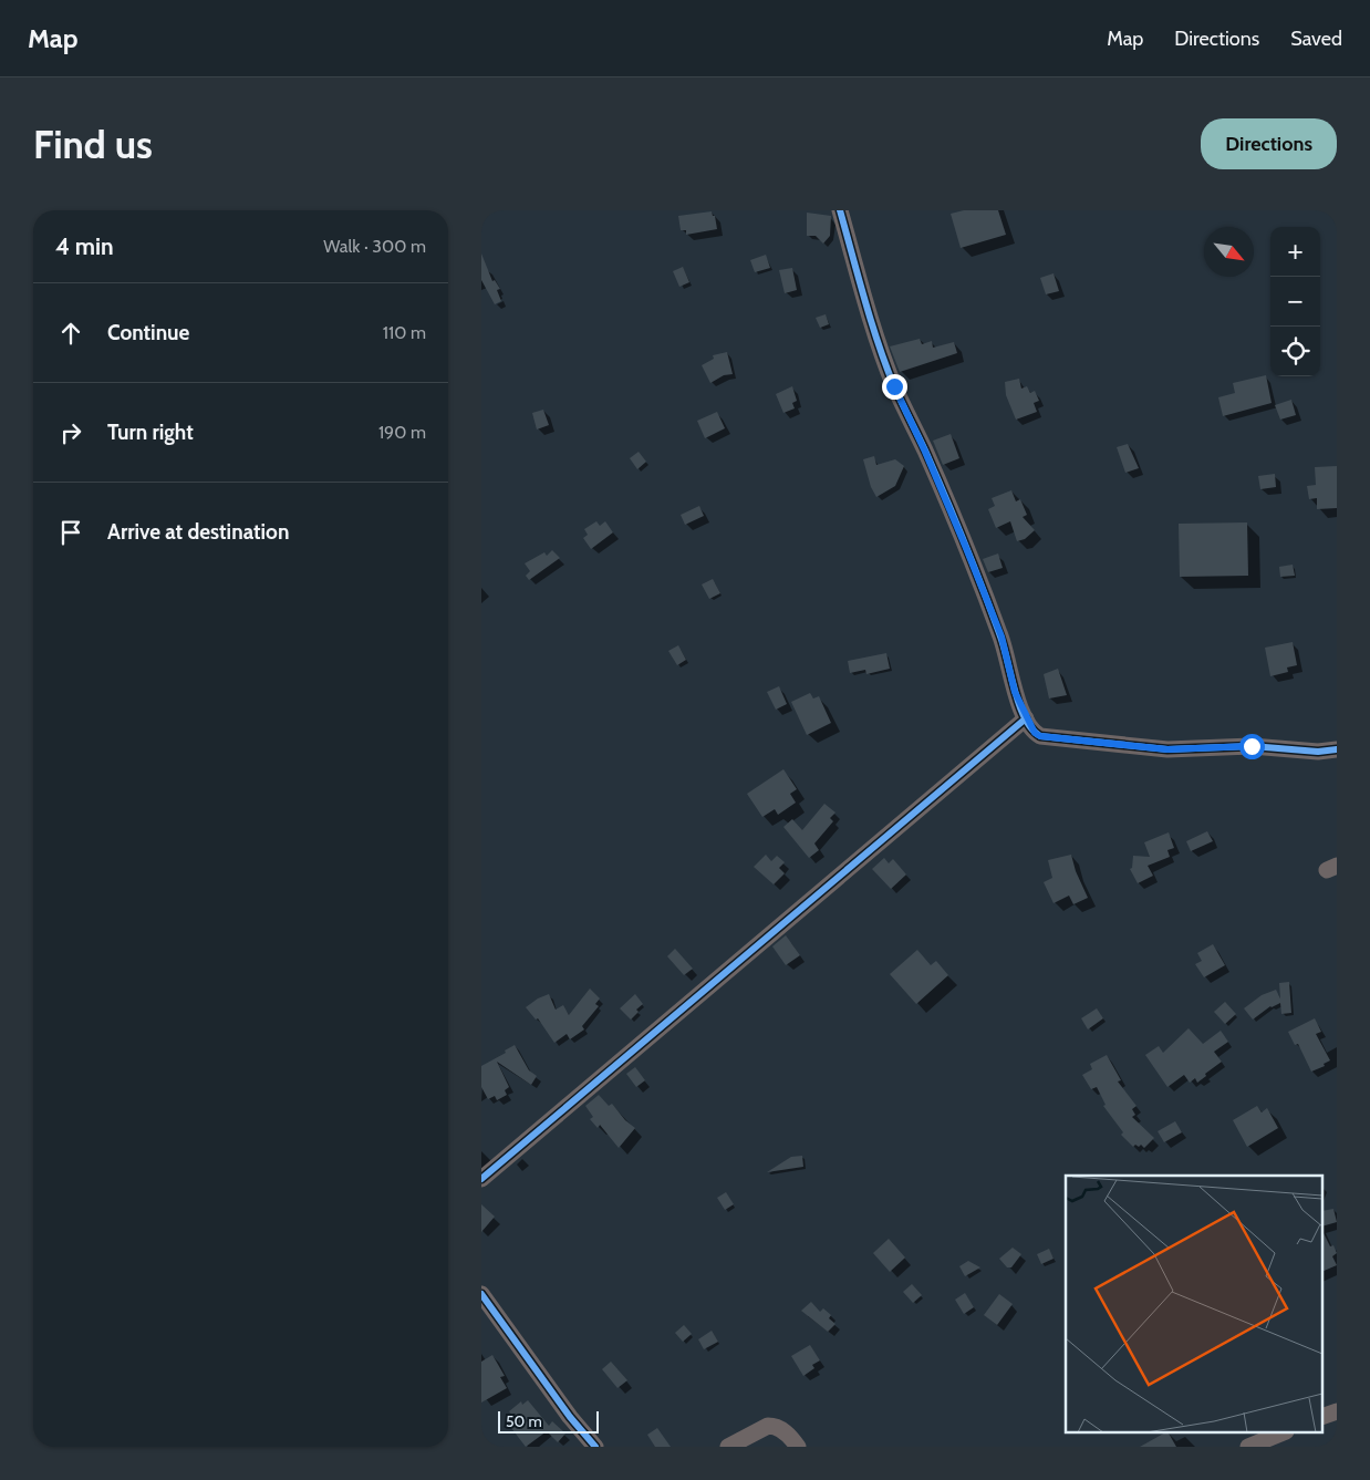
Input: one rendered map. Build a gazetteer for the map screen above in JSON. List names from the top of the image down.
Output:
{
  "scale_bar": "50 m",
  "north": "bottom right",
  "page": {
    "header": "Map",
    "nav": ["Map", "Directions", "Saved"],
    "buttons": "Directions",
    "title": "Find us",
    "heading": ["4 min", "Walk · 300 m"],
    "map_buttons": ["+", "−"],
    "list": [
      ["Continue", "110 m"],
      ["Turn right", "190 m"],
      "Arrive at destination"
    ],
    "scale": "50 m"
  }
}
